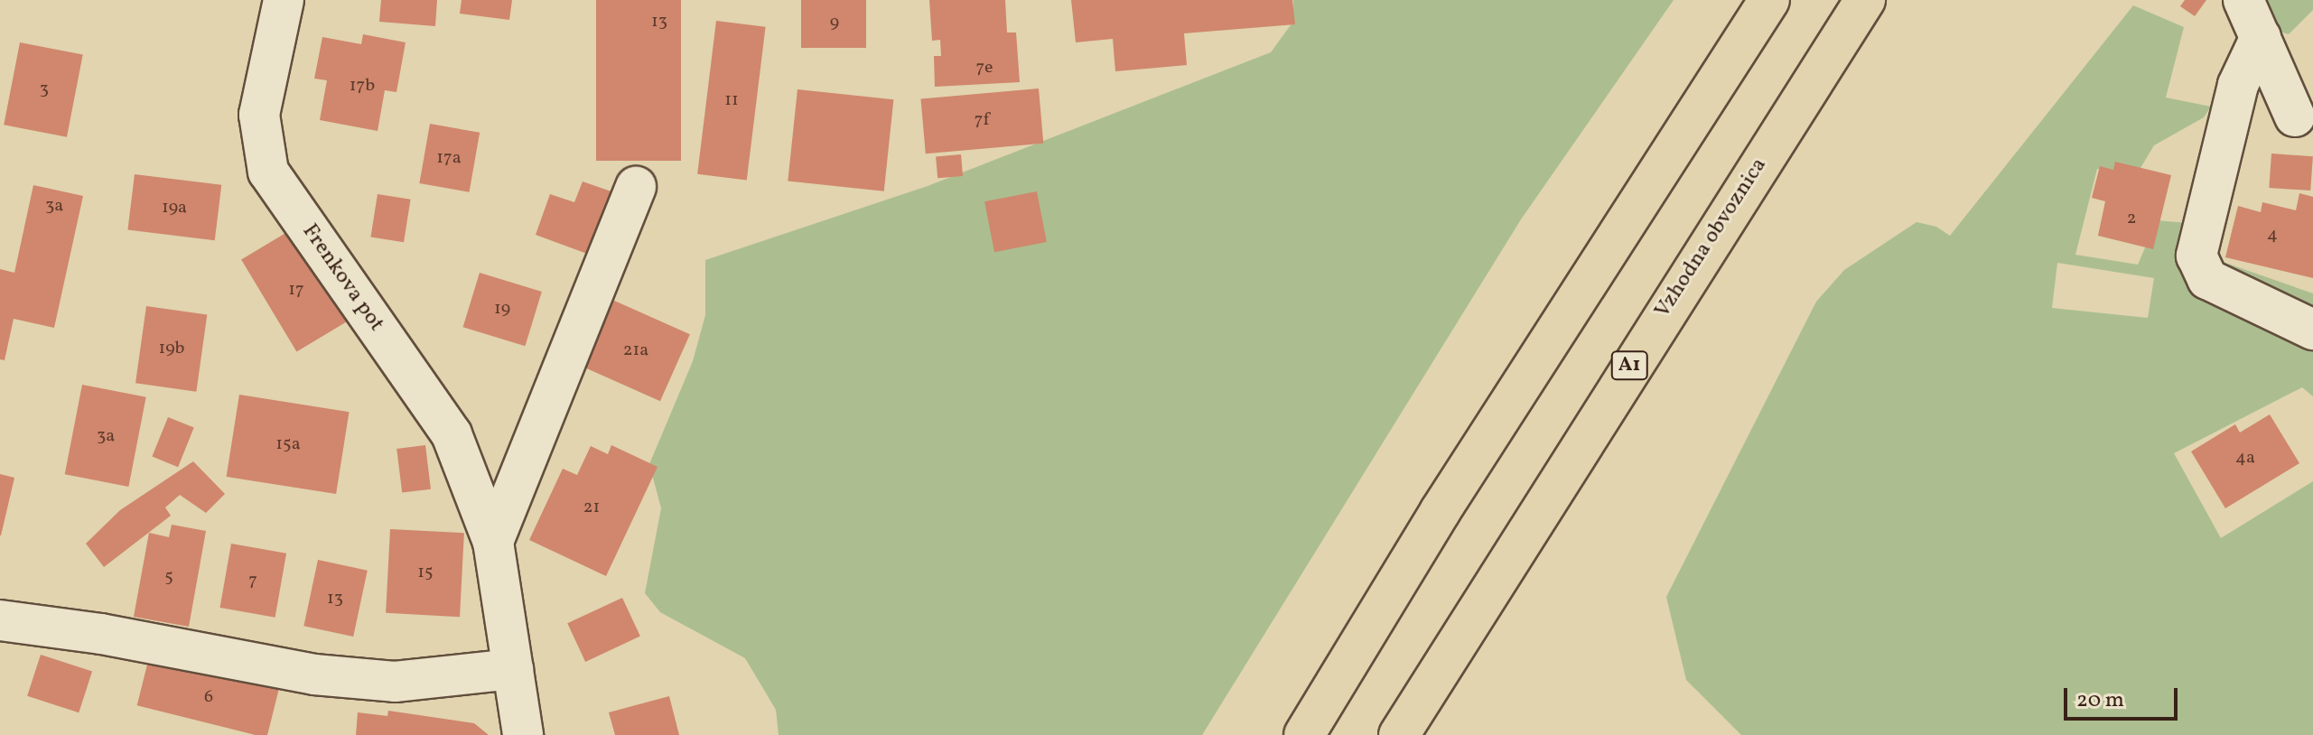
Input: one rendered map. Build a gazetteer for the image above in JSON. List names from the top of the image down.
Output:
{
  "streets": {
    "highway": ["Vzhodna obvoznica", "A1"],
    "street": ["Frenkova pot"]
  },
  "house_numbers": [
    "13",
    "9",
    "7e",
    "17b",
    "3",
    "11",
    "7f",
    "17a",
    "3a",
    "19a",
    "2",
    "4",
    "17",
    "19",
    "19b",
    "21a",
    "3a",
    "15a",
    "4a",
    "21",
    "15",
    "5",
    "7",
    "13",
    "6"
  ],
  "scale_bar": "20 m"
}
